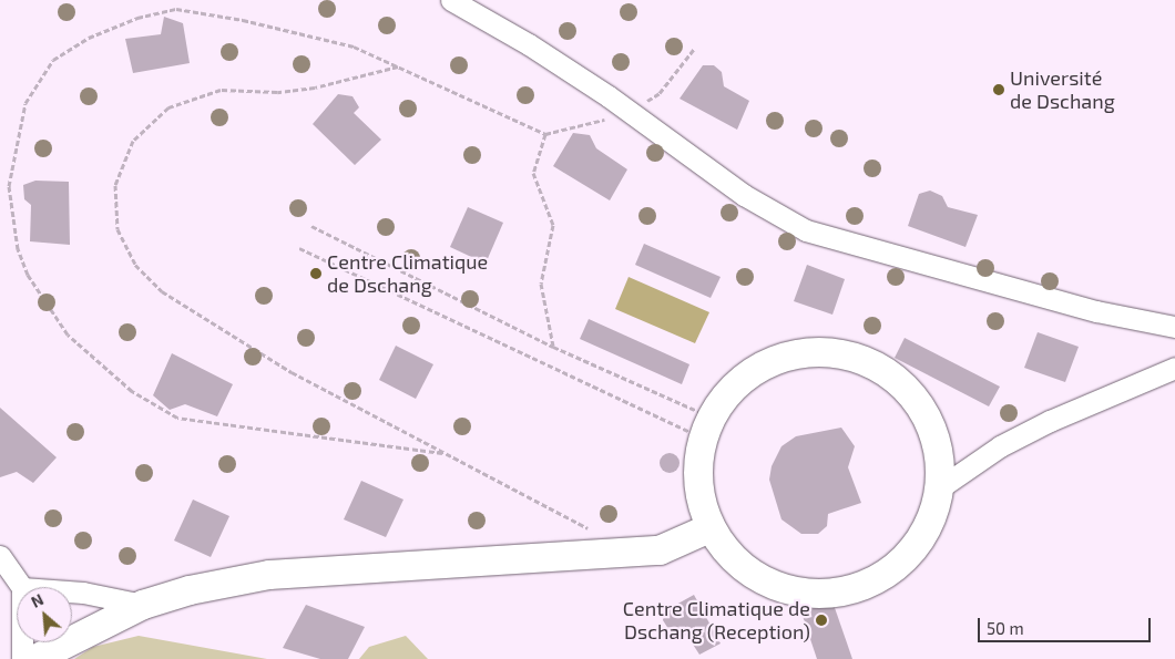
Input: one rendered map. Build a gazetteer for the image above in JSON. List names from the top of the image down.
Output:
{
  "places": ["Université de Dschang", "Centre Climatique de Dschang", "Centre Climatique de Dschang (Reception)"],
  "scale_bar": "50 m",
  "north": "top left"
}
